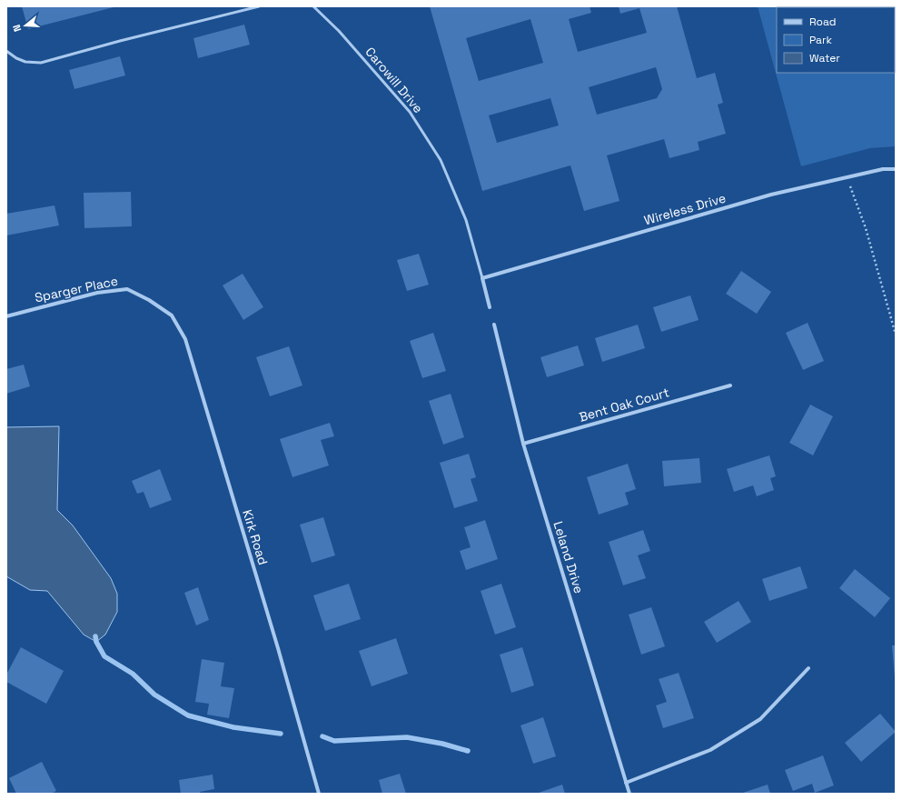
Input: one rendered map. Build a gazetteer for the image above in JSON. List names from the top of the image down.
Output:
{
  "streets": {
    "street": [
      "Wireless Drive",
      "Sparger Place",
      "Bent Oak Court",
      "Kirk Road",
      "Leland Drive"
    ],
    "lane": ["Carowill Drive"]
  },
  "crossings": [
    ["Carowill Drive", "Wireless Drive"],
    ["Sparger Place", "Kirk Road"],
    ["Bent Oak Court", "Leland Drive"]
  ],
  "legend": ["Road", "Park", "Water"],
  "north": "left"
}
